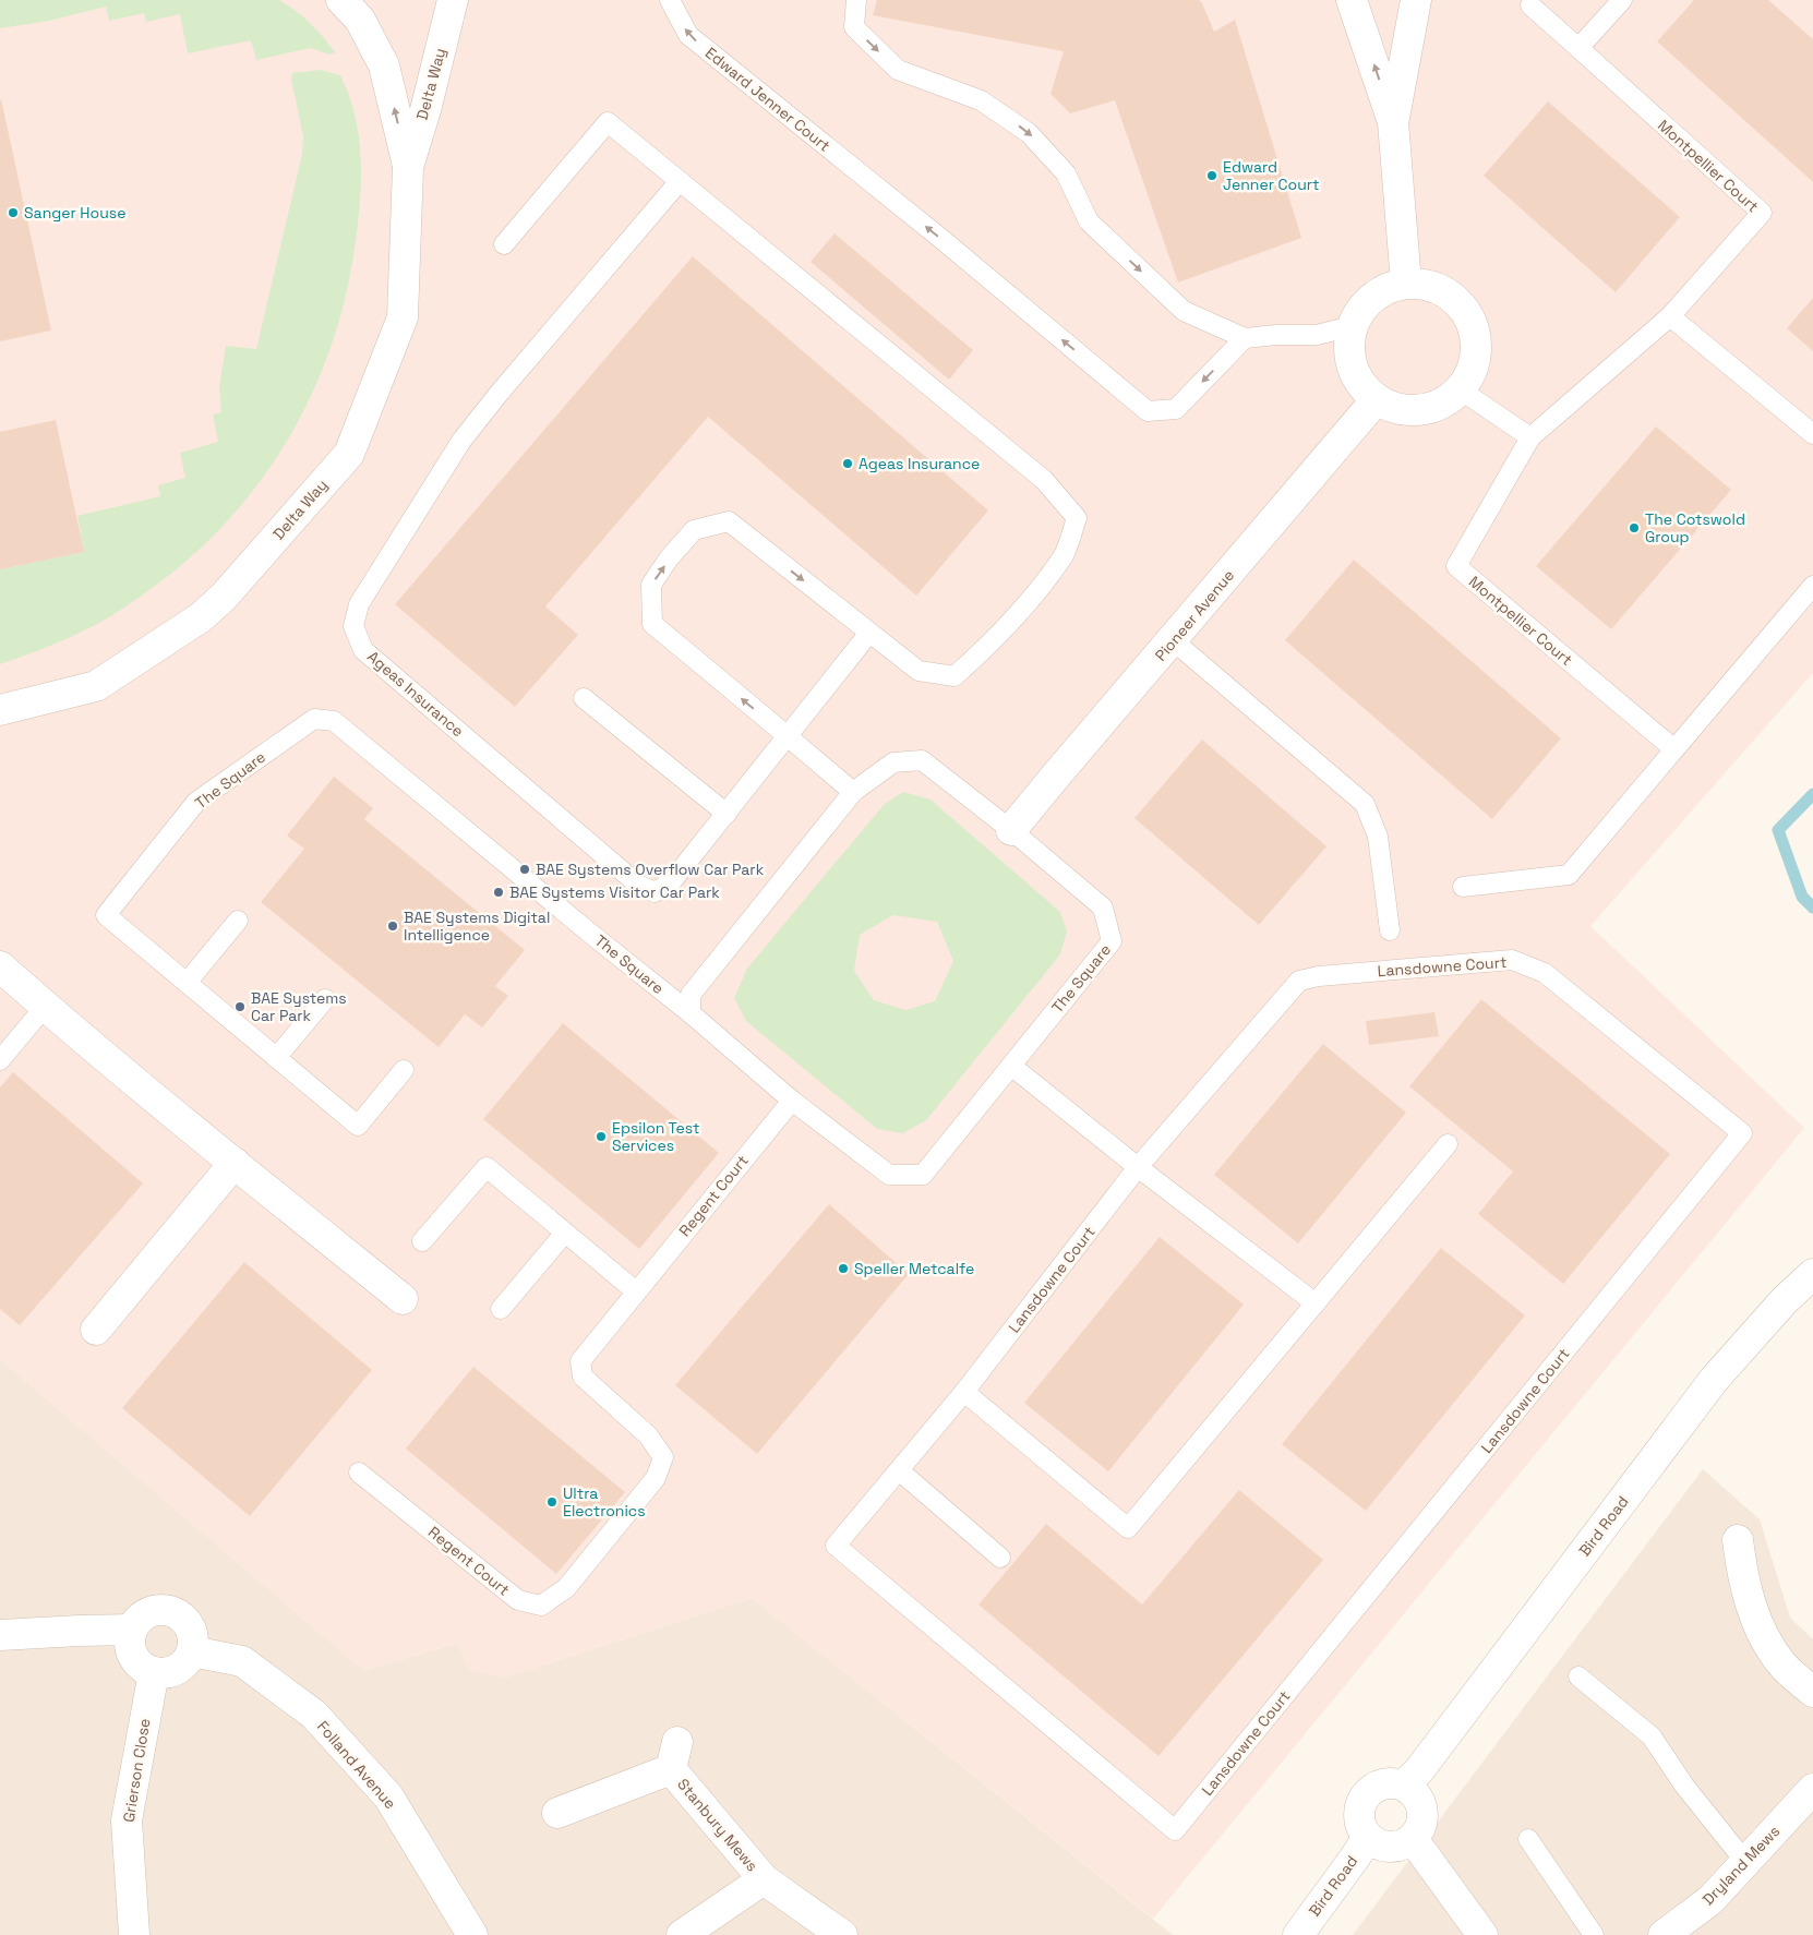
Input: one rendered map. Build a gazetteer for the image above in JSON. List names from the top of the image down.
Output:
{
  "streets": {
    "street": [
      "Delta Way",
      "Pioneer Avenue",
      "Bird Road",
      "Folland Avenue",
      "Grierson Close",
      "Stanbury Mews",
      "Dryland Mews"
    ],
    "lane": [
      "Edward Jenner Court",
      "Montpellier Court",
      "Ageas Insurance",
      "The Square",
      "Lansdowne Court",
      "Regent Court"
    ]
  },
  "crossings": [
    ["Pioneer Avenue", "The Square"],
    ["The Square", "Regent Court"],
    ["Folland Avenue", "Grierson Close"]
  ],
  "places": [
    "Edward Jenner Court",
    "Sanger House",
    "Ageas Insurance",
    "The Cotswold Group",
    "BAE Systems Overflow Car Park",
    "BAE Systems Visitor Car Park",
    "BAE Systems Digital Intelligence",
    "BAE Systems Car Park",
    "Epsilon Test Services",
    "Speller Metcalfe",
    "Ultra Electronics"
  ]
}
